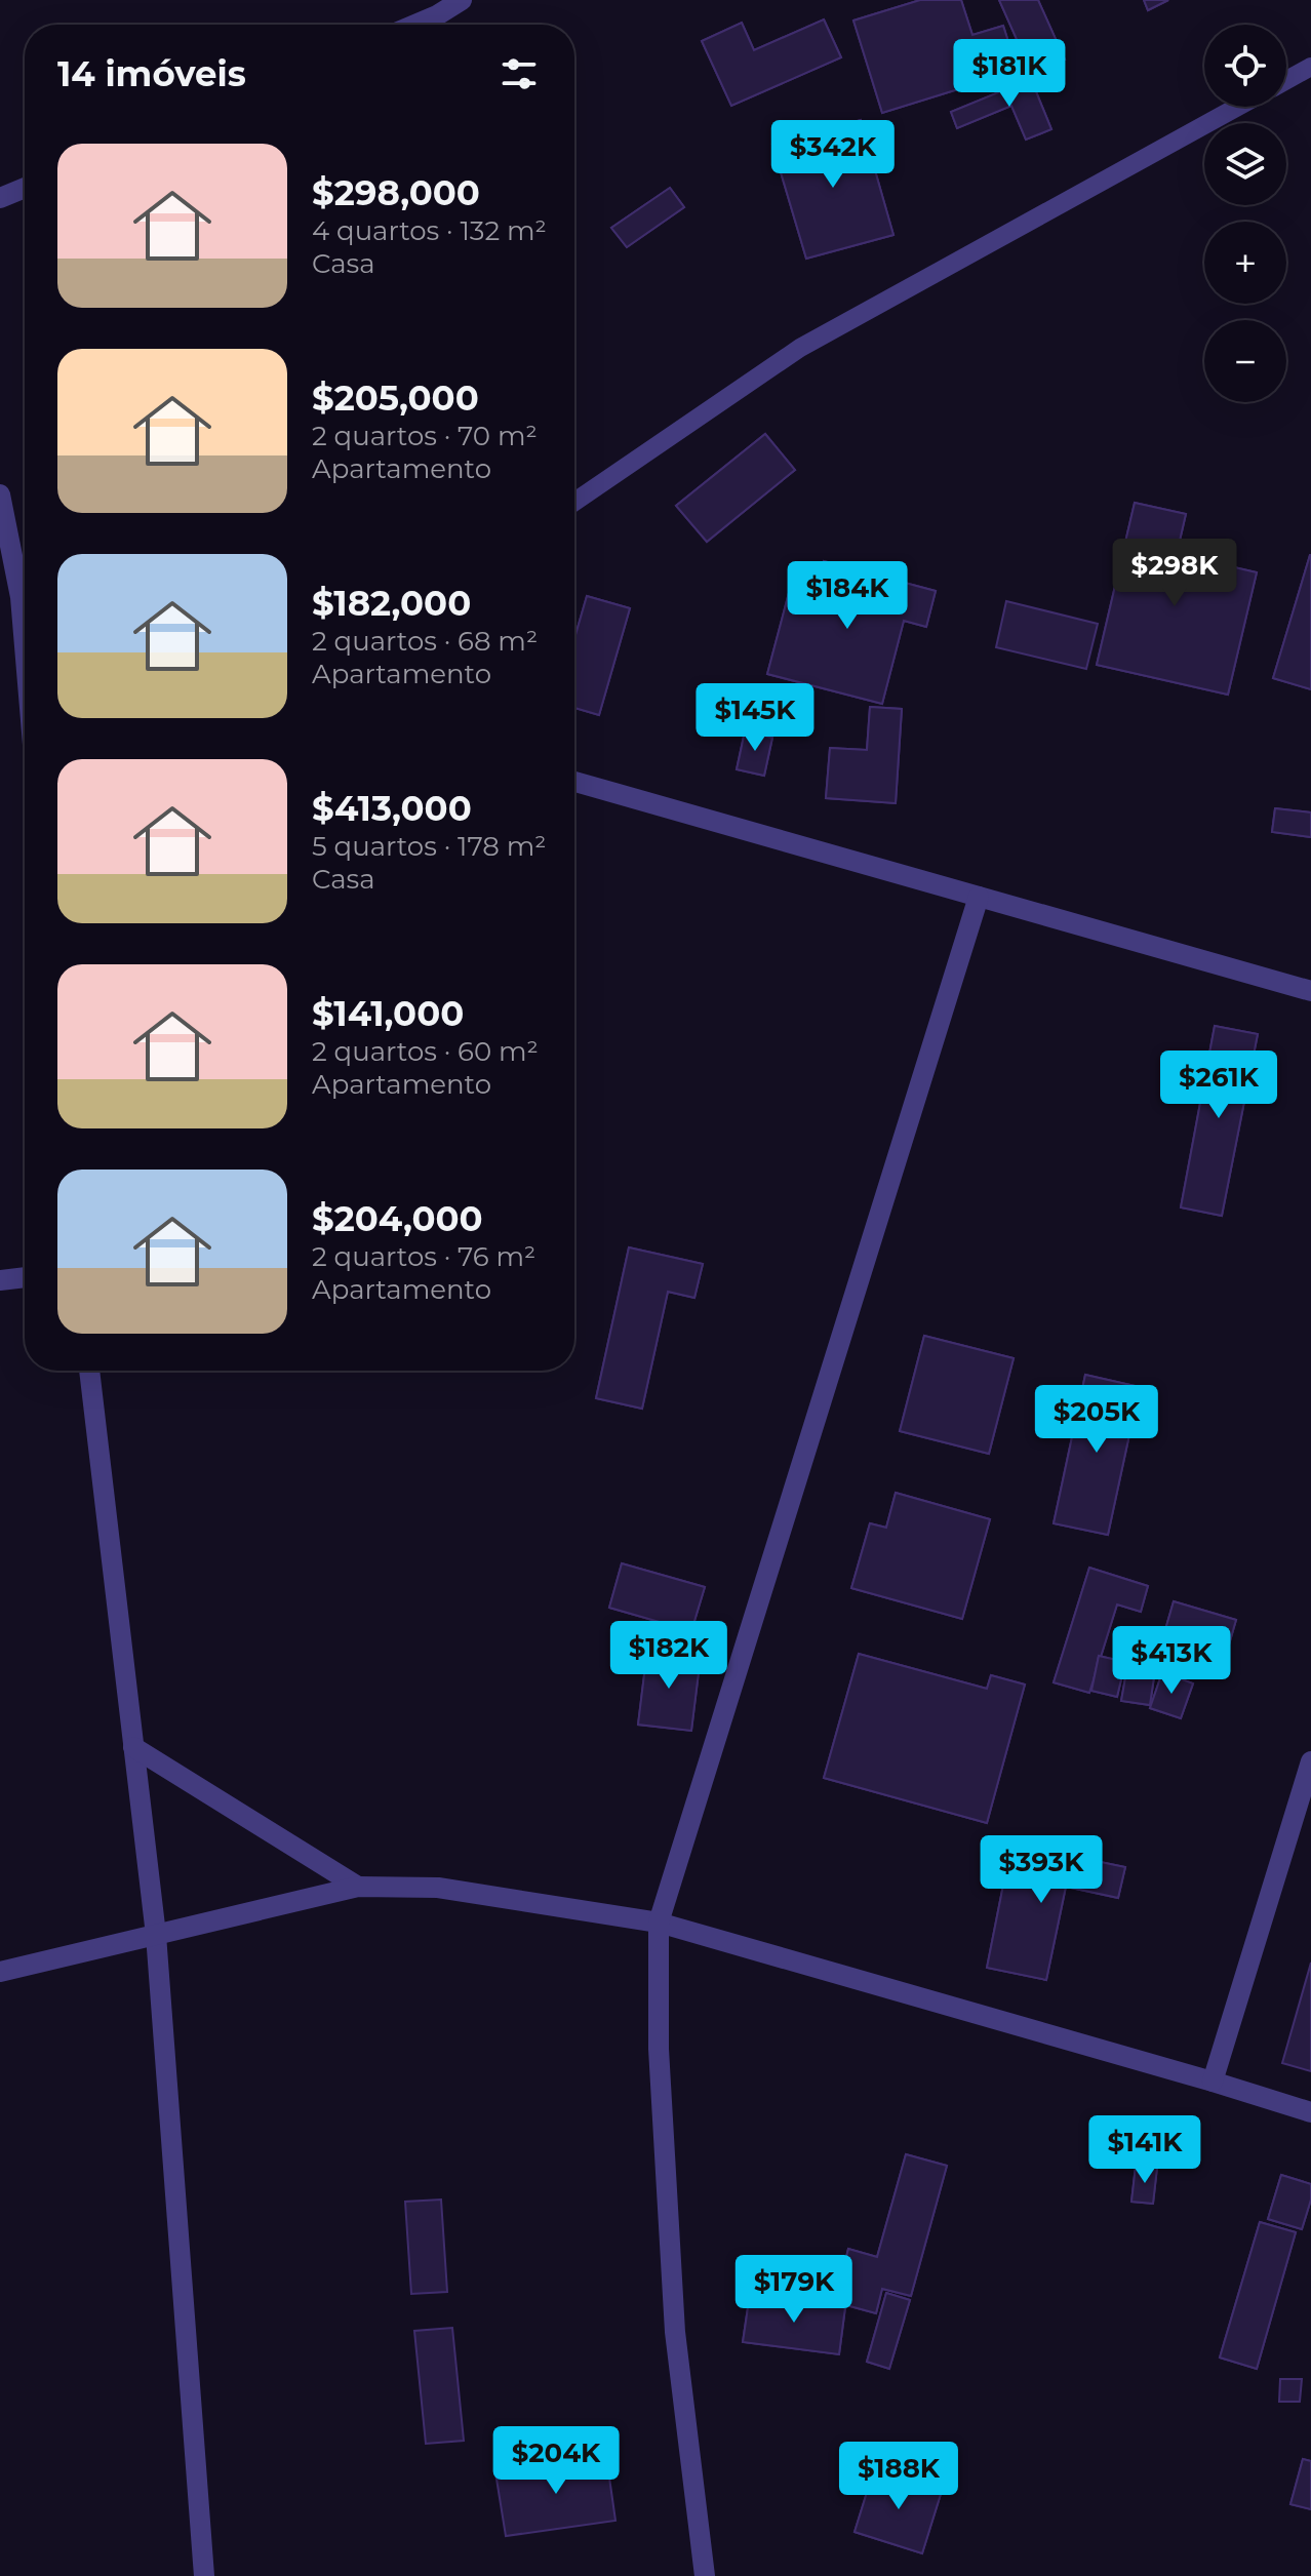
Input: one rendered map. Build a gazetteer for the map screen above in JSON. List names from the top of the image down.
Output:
{
  "page": {
    "map_buttons": ["+", "−"],
    "heading": "14 imóveis",
    "price": [
      "$181K",
      "$342K",
      "$298K",
      "$184K",
      "$145K",
      "$261K",
      "$205K",
      "$182K",
      "$413K",
      "$393K",
      "$141K",
      "$179K",
      "$204K",
      "$188K"
    ],
    "list": [
      {
        "name": "$298,000",
        "note": "4 quartos · 132 m² · Casa"
      },
      {
        "name": "$205,000",
        "note": "2 quartos · 70 m² · Apartamento"
      },
      {
        "name": "$182,000",
        "note": "2 quartos · 68 m² · Apartamento"
      },
      {
        "name": "$413,000",
        "note": "5 quartos · 178 m² · Casa"
      },
      {
        "name": "$141,000",
        "note": "2 quartos · 60 m² · Apartamento"
      },
      {
        "name": "$204,000",
        "note": "2 quartos · 76 m² · Apartamento"
      }
    ]
  }
}
